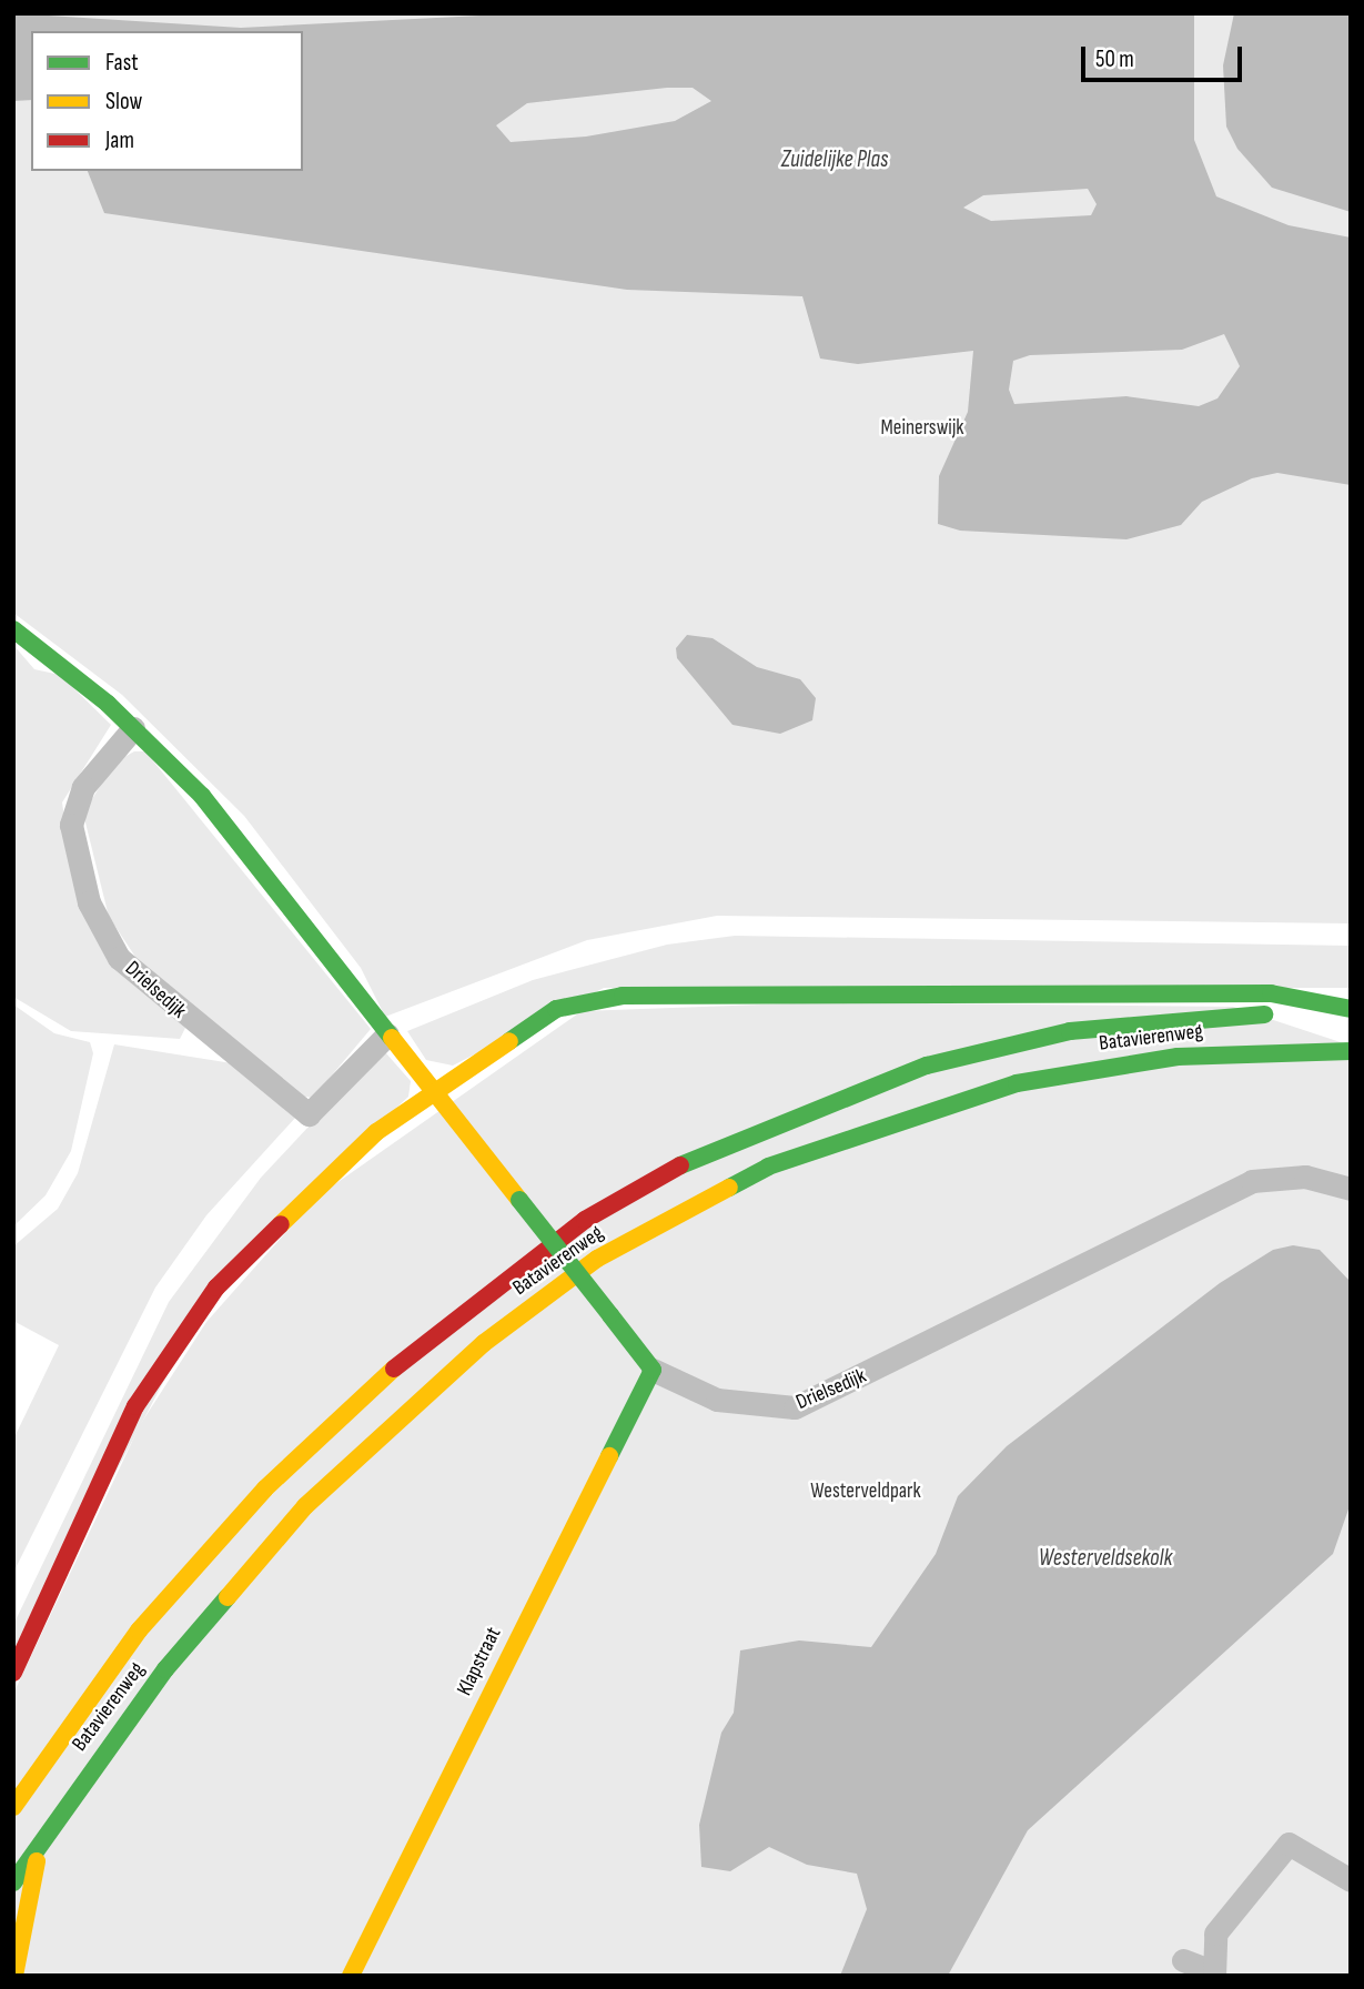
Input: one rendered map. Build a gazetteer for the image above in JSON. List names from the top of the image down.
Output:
{
  "streets": {
    "main road": ["Drielsedijk", "Batavierenweg", "Klapstraat"]
  },
  "crossings": [
    ["Drielsedijk", "Klapstraat"]
  ],
  "water": ["Zuidelijke Plas", "Westerveldsekolk"],
  "parks": ["Meinerswijk", "Westerveldpark"],
  "legend": ["Fast", "Slow", "Jam"],
  "scale_bar": "50 m"
}
